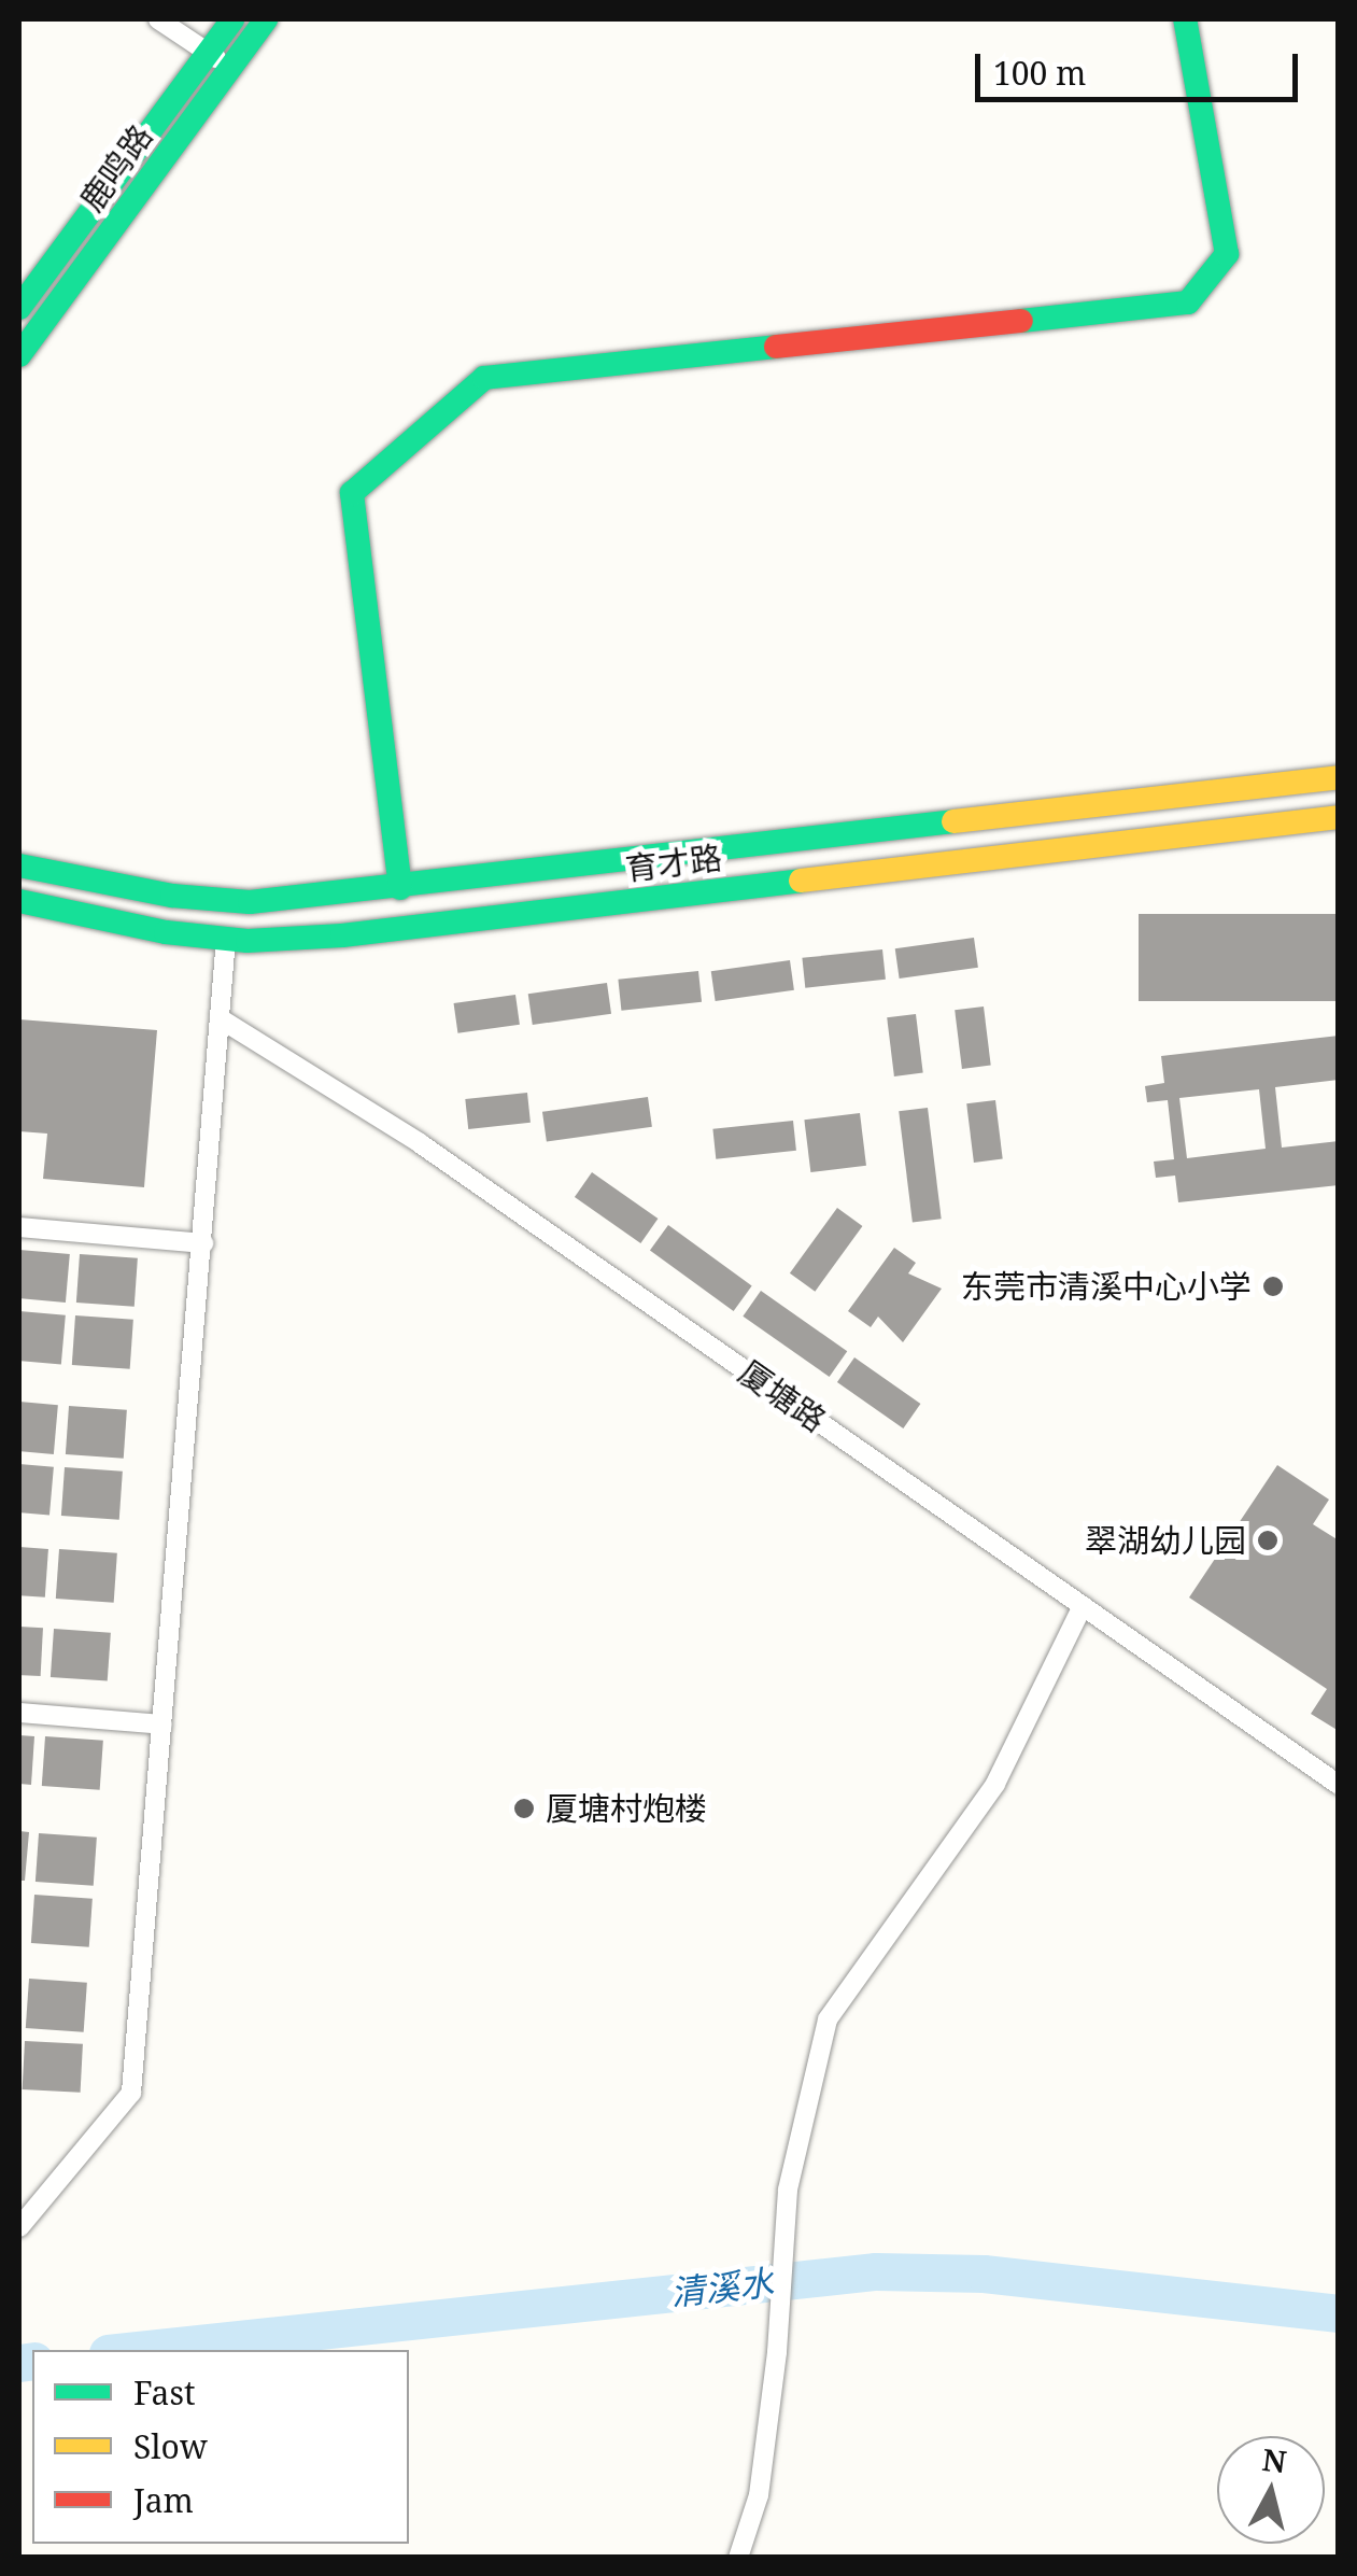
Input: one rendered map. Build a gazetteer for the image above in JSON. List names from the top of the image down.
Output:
{
  "streets": {
    "main road": ["鹿鸣路", "育才路"],
    "street": ["厦塘路"]
  },
  "water": ["清溪水"],
  "places": ["东莞市清溪中心小学", "翠湖幼儿园", "厦塘村炮楼"],
  "legend": ["Fast", "Slow", "Jam"],
  "scale_bar": "100 m",
  "north": "top"
}
